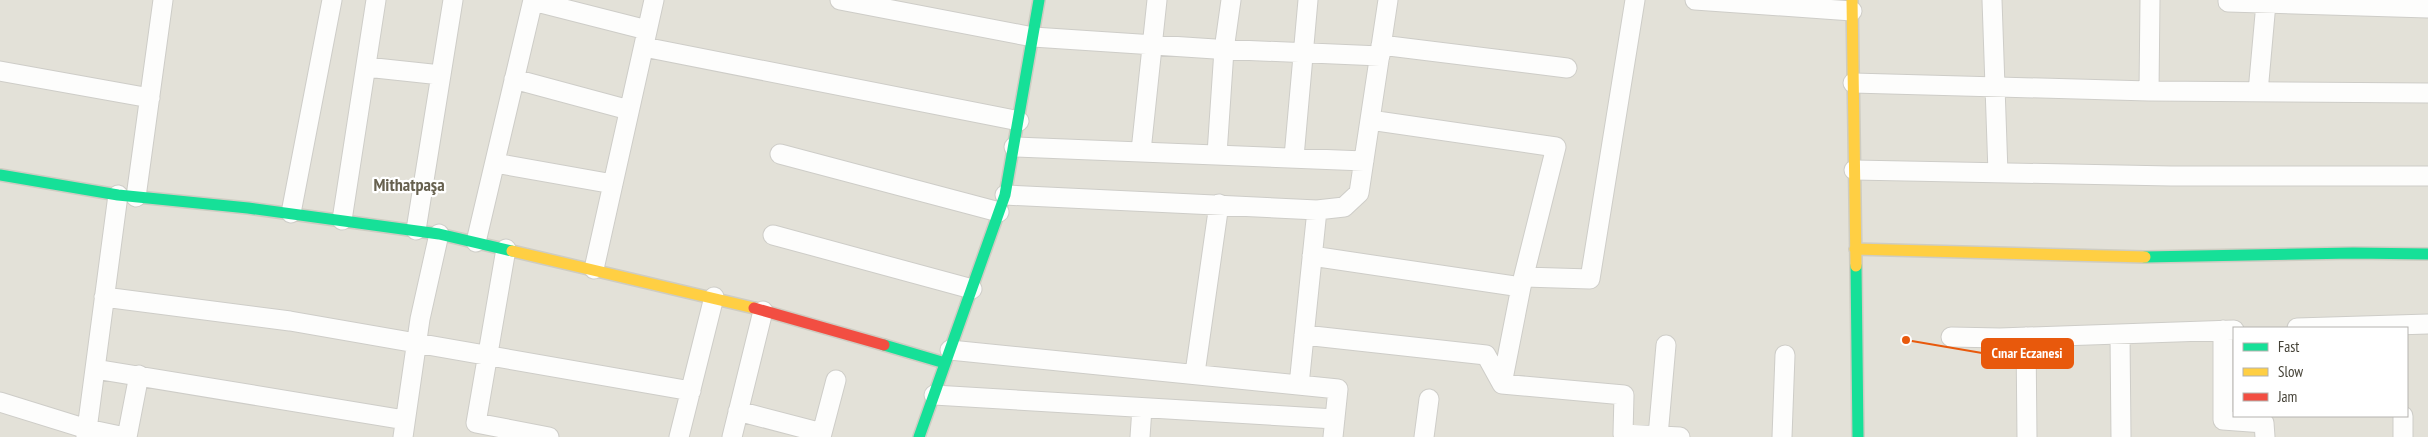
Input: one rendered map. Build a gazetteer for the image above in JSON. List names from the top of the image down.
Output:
{
  "districts": ["Mithatpaşa"],
  "places": ["Cınar Eczanesi"],
  "legend": ["Fast", "Slow", "Jam"]
}
